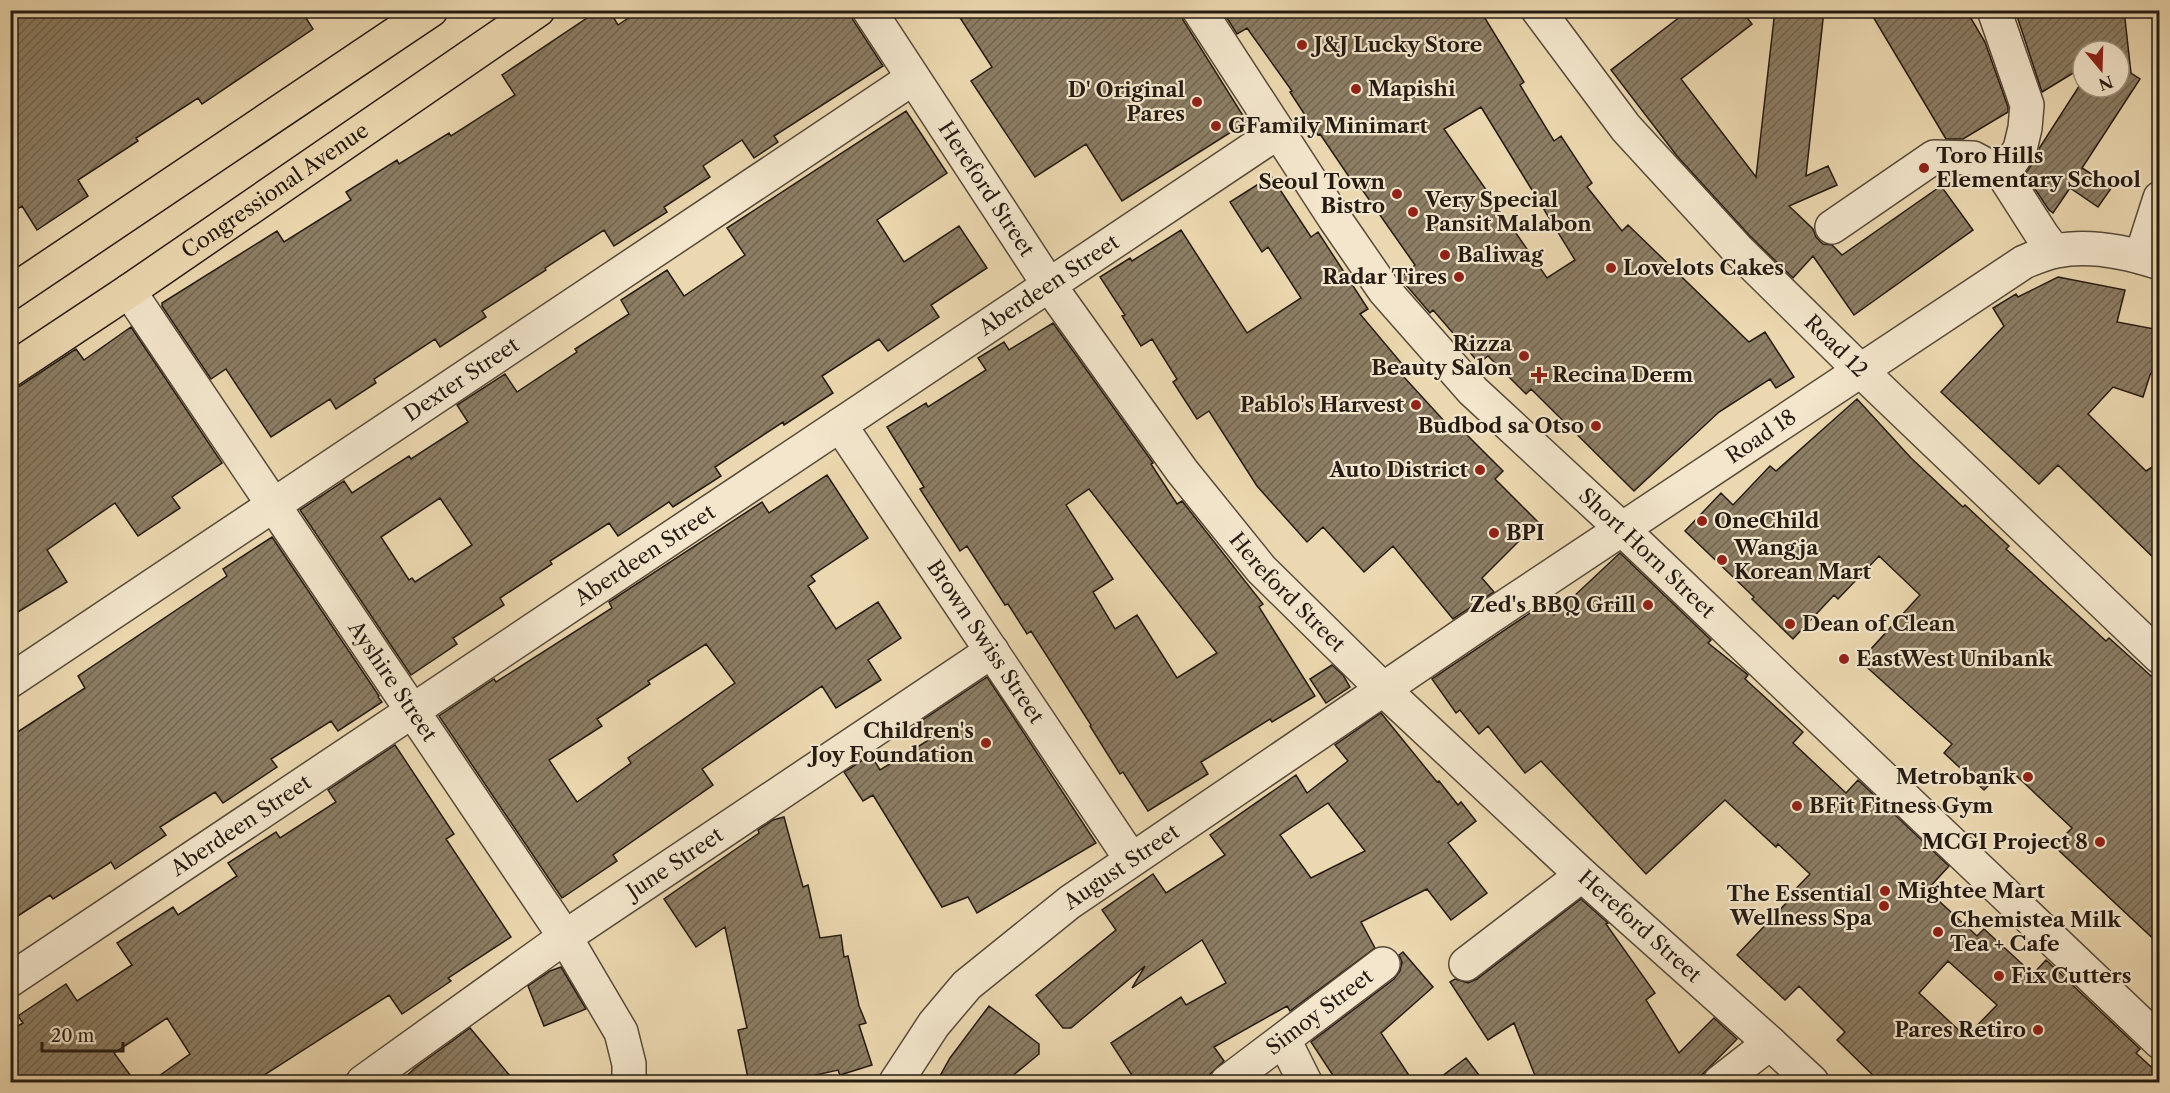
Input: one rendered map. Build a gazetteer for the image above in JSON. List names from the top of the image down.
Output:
{
  "streets": {
    "main road": ["Congressional Avenue"],
    "street": [
      "Hereford Street",
      "Aberdeen Street",
      "Road 12",
      "Dexter Street",
      "Road 18",
      "Short Horn Street",
      "Brown Swiss Street",
      "Ayshire Street",
      "June Street",
      "August Street",
      "Simoy Street"
    ]
  },
  "crossings": [
    ["Hereford Street", "Aberdeen Street"],
    ["Hereford Street", "Dexter Street"],
    ["Hereford Street", "Road 18"],
    ["Hereford Street", "August Street"],
    ["Congressional Avenue", "Ayshire Street"],
    ["Aberdeen Street", "Short Horn Street"],
    ["Aberdeen Street", "Brown Swiss Street"],
    ["Aberdeen Street", "Ayshire Street"],
    ["Road 12", "Road 18"],
    ["Dexter Street", "Ayshire Street"],
    ["Road 18", "Short Horn Street"],
    ["Road 18", "August Street"],
    ["Brown Swiss Street", "June Street"],
    ["Brown Swiss Street", "August Street"],
    ["Ayshire Street", "June Street"]
  ],
  "places": {
    "other": [
      "J&J Lucky Store",
      "Mapishi",
      "D' Original Pares",
      "GFamily Minimart",
      "Toro Hills Elementary School",
      "Seoul Town Bistro",
      "Very Special Pansit Malabon",
      "Baliwag",
      "Lovelots Cakes",
      "Radar Tires",
      "Rizza Beauty Salon",
      "Pablo's Harvest",
      "Budbod sa Otso",
      "Auto District",
      "OneChild",
      "BPI",
      "Wangja Korean Mart",
      "Zed's BBQ Grill",
      "Dean of Clean",
      "EastWest Unibank",
      "Children's Joy Foundation",
      "Metrobank",
      "BFit Fitness Gym",
      "MCGI Project 8",
      "Mightee Mart",
      "The Essential Wellness Spa",
      "Chemistea Milk Tea + Cafe",
      "Fix Cutters",
      "Pares Retiro"
    ],
    "health": ["Recina Derm"]
  },
  "scale_bar": "20 m",
  "north": "bottom"
}
